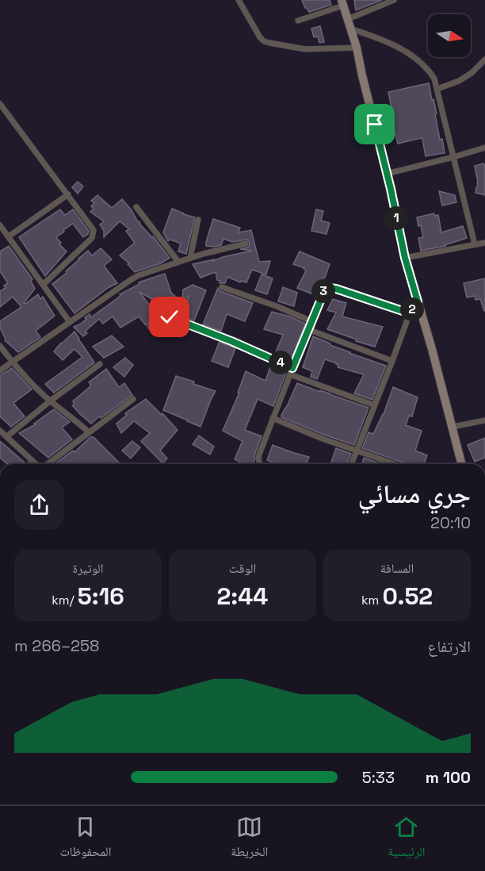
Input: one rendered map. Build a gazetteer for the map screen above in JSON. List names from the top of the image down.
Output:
{
  "north": "right",
  "page": {
    "pins": [
      "1",
      "3",
      "2",
      "4"
    ],
    "heading": ["جري مسائي", "20:10"],
    "stats": [
      ["المسافة", "0.52 km"],
      ["الوقت", "2:44"],
      ["الوتيرة", "5:16 /km"]
    ],
    "chart": ["الارتفاع", "258–266 m"],
    "list": [
      {
        "name": "100 m",
        "note": "5:33"
      }
    ],
    "tabs": ["الرئيسية", "الخريطة", "المحفوظات"]
  }
}
